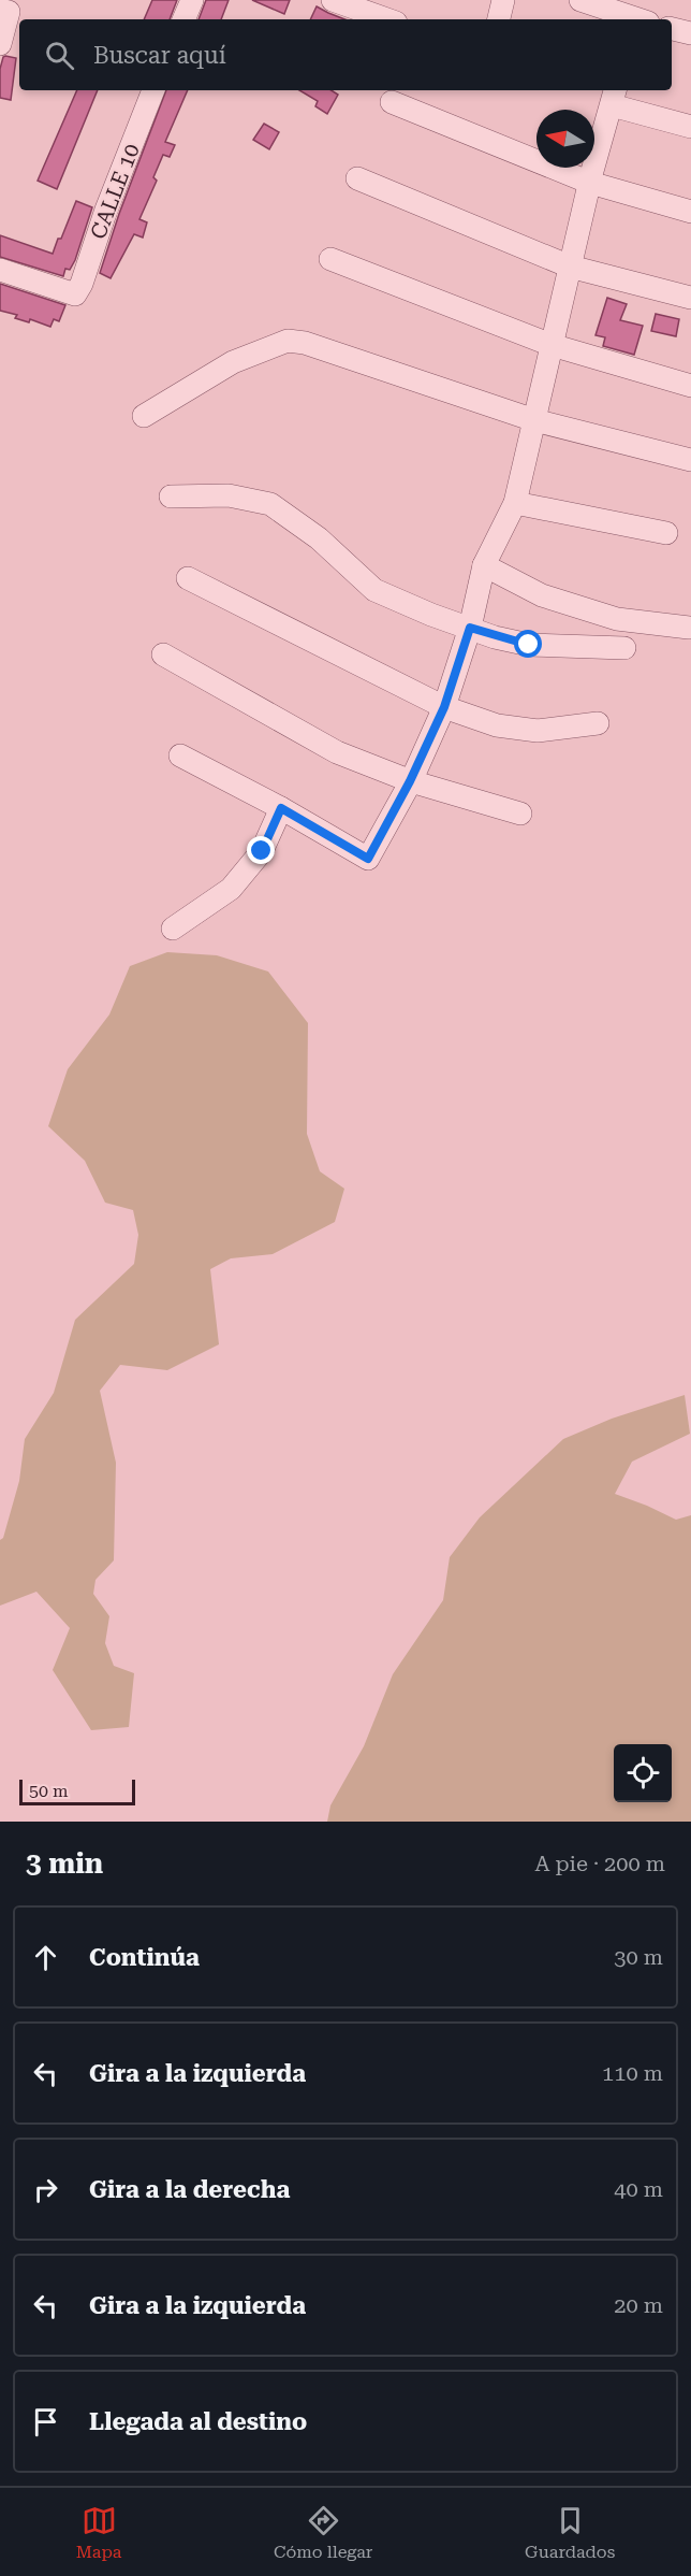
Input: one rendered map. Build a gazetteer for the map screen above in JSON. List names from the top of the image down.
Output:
{
  "streets": {
    "street": ["CALLE 10"]
  },
  "scale_bar": "50 m",
  "north": "left",
  "page": {
    "search": "Buscar aquí",
    "scale": "50 m",
    "heading": ["3 min", "A pie · 200 m"],
    "list": [
      ["Continúa", "30 m"],
      ["Gira a la izquierda", "110 m"],
      ["Gira a la derecha", "40 m"],
      ["Gira a la izquierda", "20 m"],
      "Llegada al destino"
    ],
    "nav": ["Mapa", "Cómo llegar", "Guardados"]
  }
}
